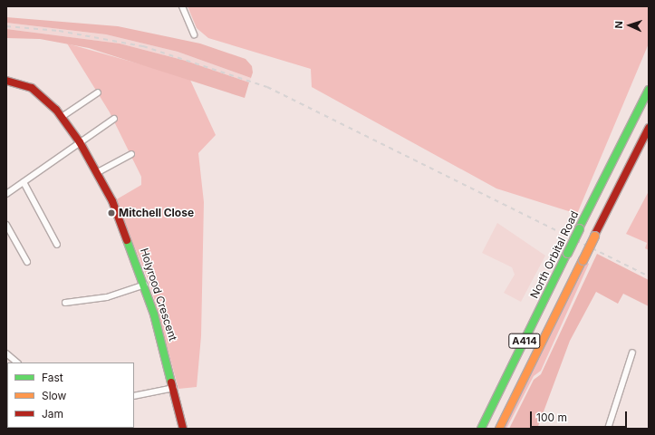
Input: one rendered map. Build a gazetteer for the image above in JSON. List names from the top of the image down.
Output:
{
  "streets": {
    "main road": ["North Orbital Road", "Holyrood Crescent", "A414"]
  },
  "places": ["Mitchell Close"],
  "legend": ["Fast", "Slow", "Jam"],
  "scale_bar": "100 m",
  "north": "left"
}
